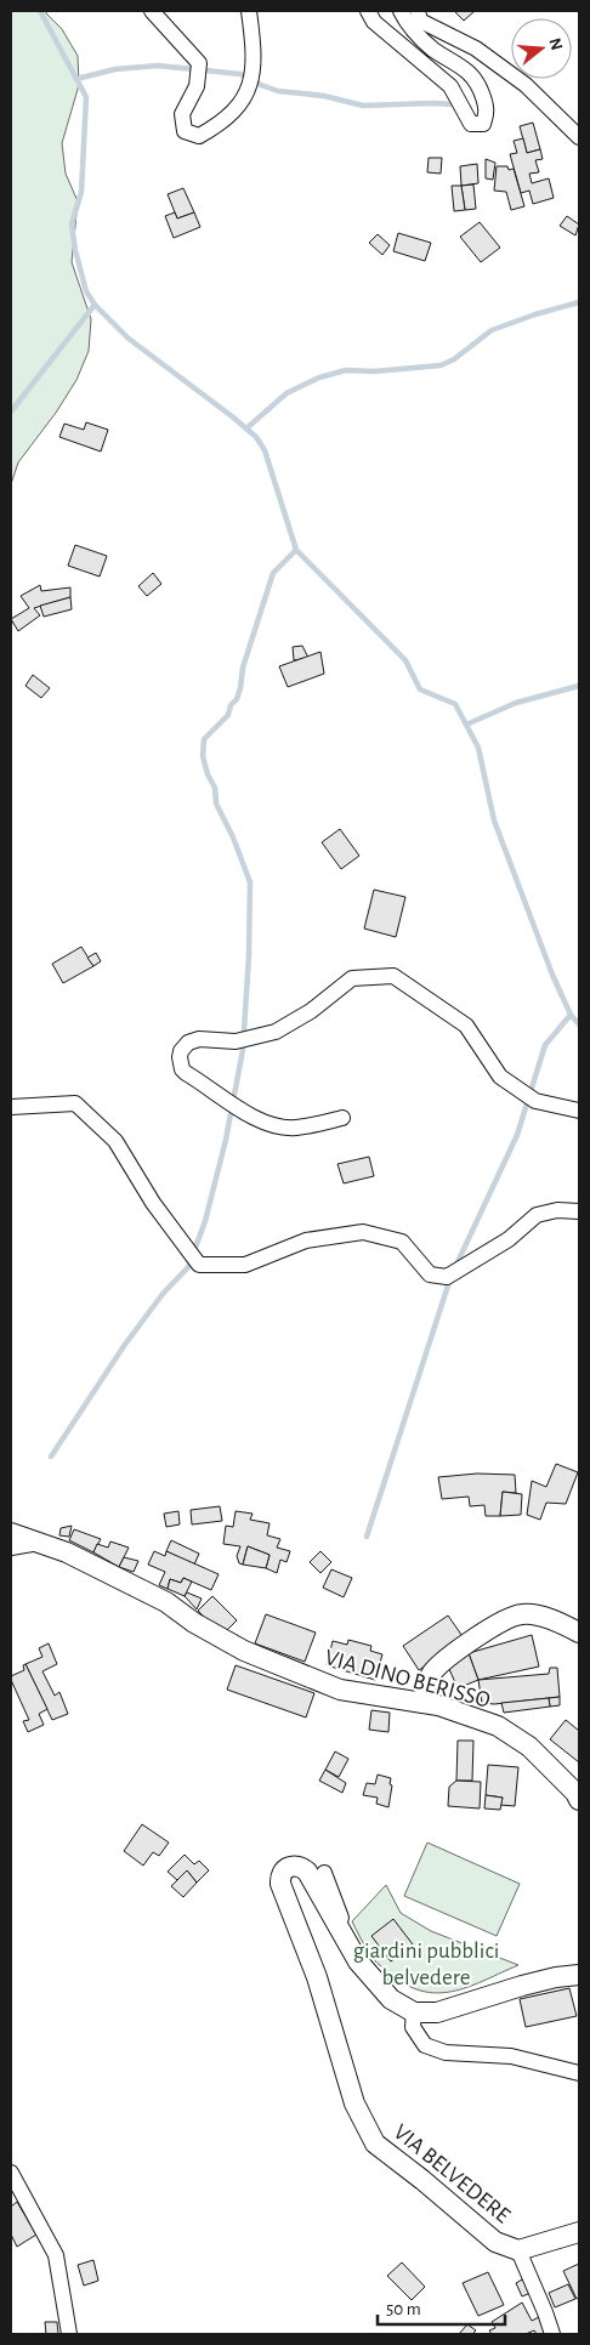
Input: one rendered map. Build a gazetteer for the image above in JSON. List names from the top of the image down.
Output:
{
  "streets": {
    "street": ["VIA DINO BERISSO", "VIA BELVEDERE"]
  },
  "parks": ["giardini pubblici belvedere"],
  "scale_bar": "50 m",
  "north": "right"
}
